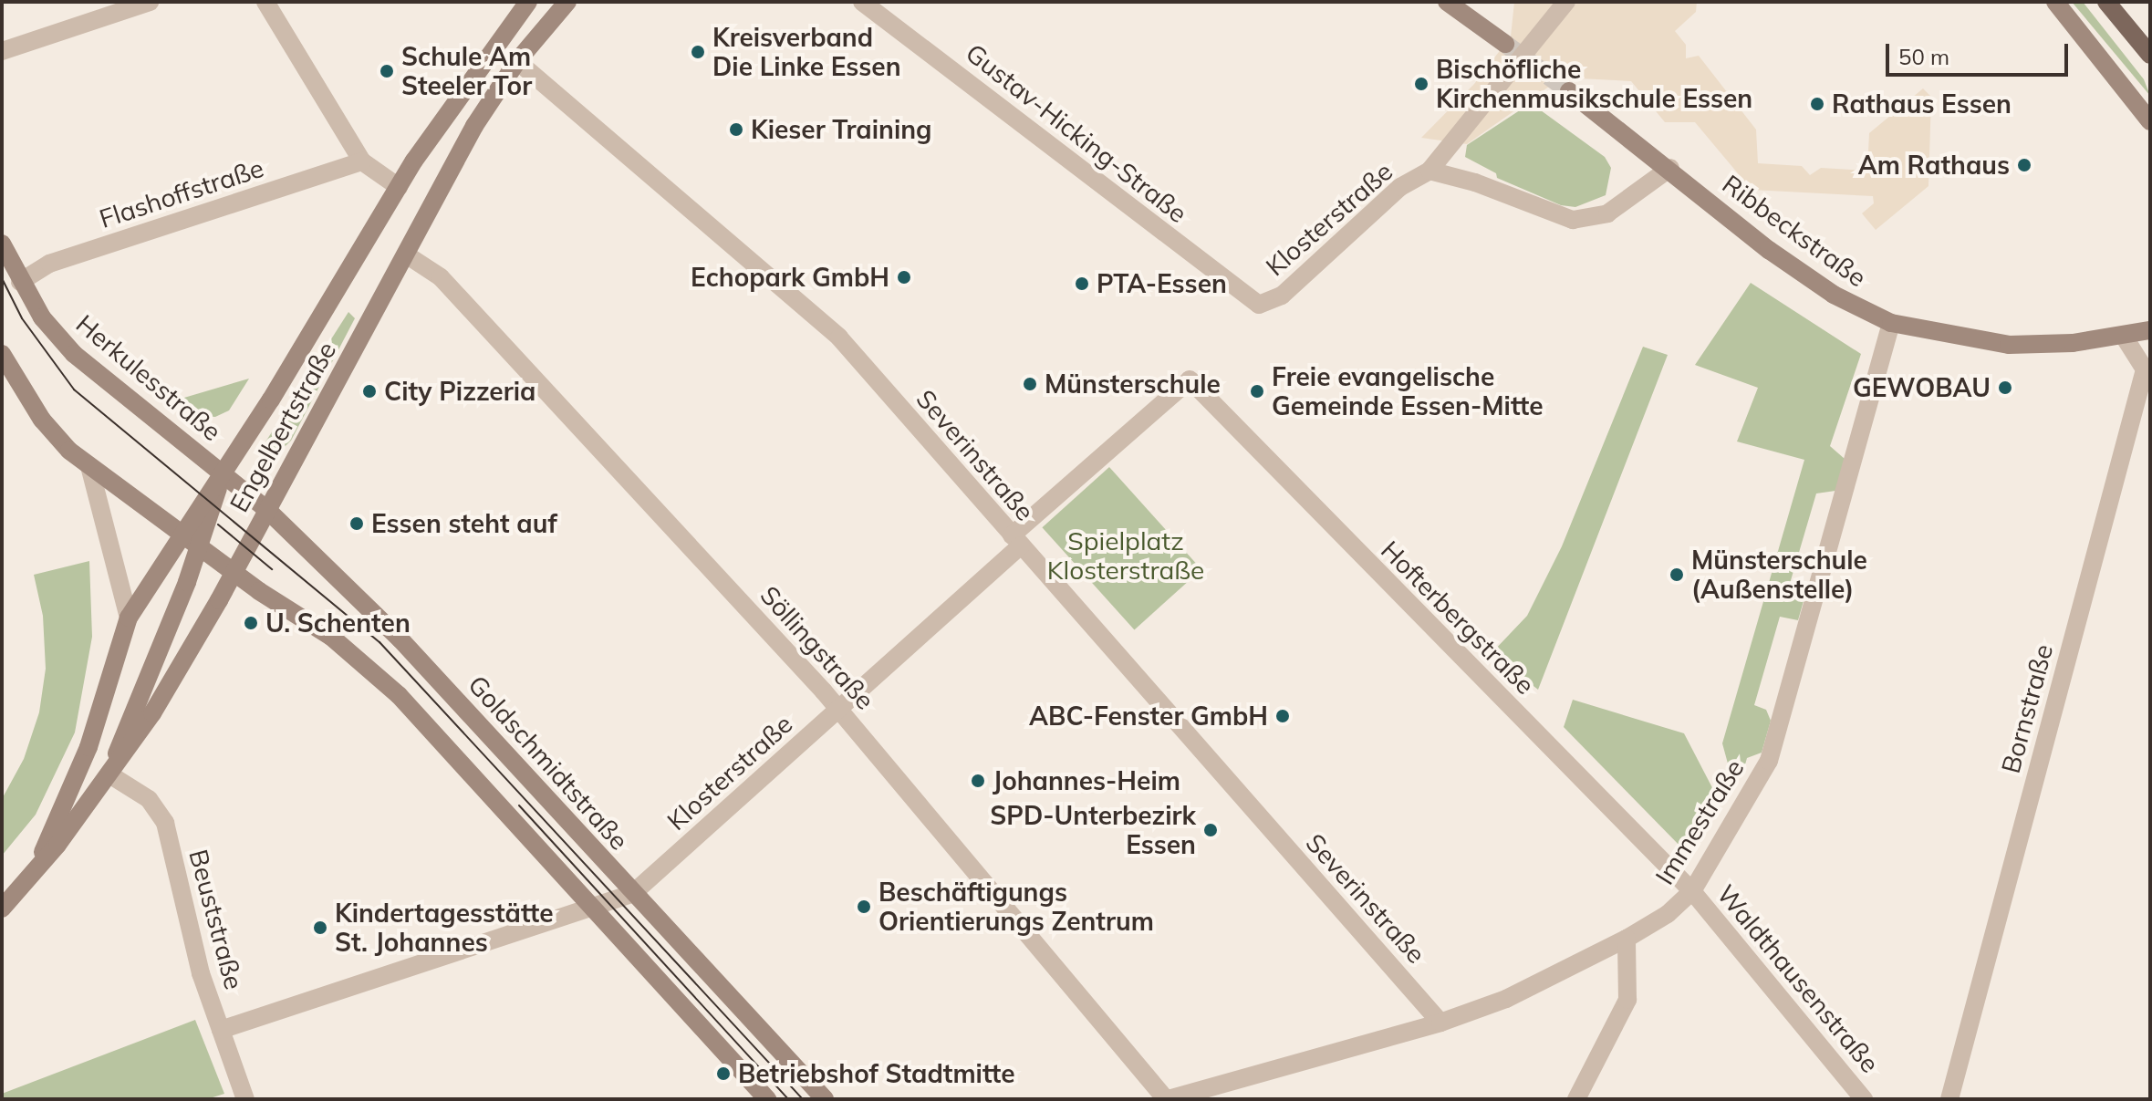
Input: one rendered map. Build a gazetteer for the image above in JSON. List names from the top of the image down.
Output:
{
  "streets": {
    "street": [
      "Gustav-Hicking-Straße",
      "Flashoffstraße",
      "Klosterstraße",
      "Ribbeckstraße",
      "Herkulesstraße",
      "Engelbertstraße",
      "Severinstraße",
      "Hofterbergstraße",
      "Söllingstraße",
      "Bornstraße",
      "Goldschmidtstraße",
      "Immestraße",
      "Beuststraße",
      "Waldthausenstraße"
    ]
  },
  "crossings": [
    ["Gustav-Hicking-Straße", "Klosterstraße"],
    ["Flashoffstraße", "Herkulesstraße"],
    ["Klosterstraße", "Ribbeckstraße"],
    ["Klosterstraße", "Severinstraße"],
    ["Klosterstraße", "Hofterbergstraße"],
    ["Klosterstraße", "Söllingstraße"],
    ["Klosterstraße", "Goldschmidtstraße"],
    ["Klosterstraße", "Beuststraße"],
    ["Ribbeckstraße", "Bornstraße"],
    ["Ribbeckstraße", "Immestraße"],
    ["Herkulesstraße", "Engelbertstraße"],
    ["Herkulesstraße", "Goldschmidtstraße"],
    ["Engelbertstraße", "Severinstraße"],
    ["Engelbertstraße", "Söllingstraße"],
    ["Engelbertstraße", "Goldschmidtstraße"],
    ["Engelbertstraße", "Beuststraße"],
    ["Severinstraße", "Immestraße"],
    ["Hofterbergstraße", "Immestraße"],
    ["Hofterbergstraße", "Waldthausenstraße"],
    ["Söllingstraße", "Immestraße"],
    ["Immestraße", "Waldthausenstraße"]
  ],
  "parks": ["Spielplatz Klosterstraße"],
  "places": [
    "Kreisverband Die Linke Essen",
    "Schule Am Steeler Tor",
    "Bischöfliche Kirchenmusikschule Essen",
    "Rathaus Essen",
    "Kieser Training",
    "Am Rathaus",
    "Echopark GmbH",
    "PTA-Essen",
    "Münsterschule",
    "GEWOBAU",
    "City Pizzeria",
    "Freie evangelische Gemeinde Essen-Mitte",
    "Essen steht auf",
    "Münsterschule (Außenstelle)",
    "U. Schenten",
    "ABC-Fenster GmbH",
    "Johannes-Heim",
    "SPD-Unterbezirk Essen",
    "Beschäftigungs Orientierungs Zentrum",
    "Kindertagesstätte St. Johannes",
    "Betriebshof Stadtmitte"
  ],
  "scale_bar": "50 m"
}
